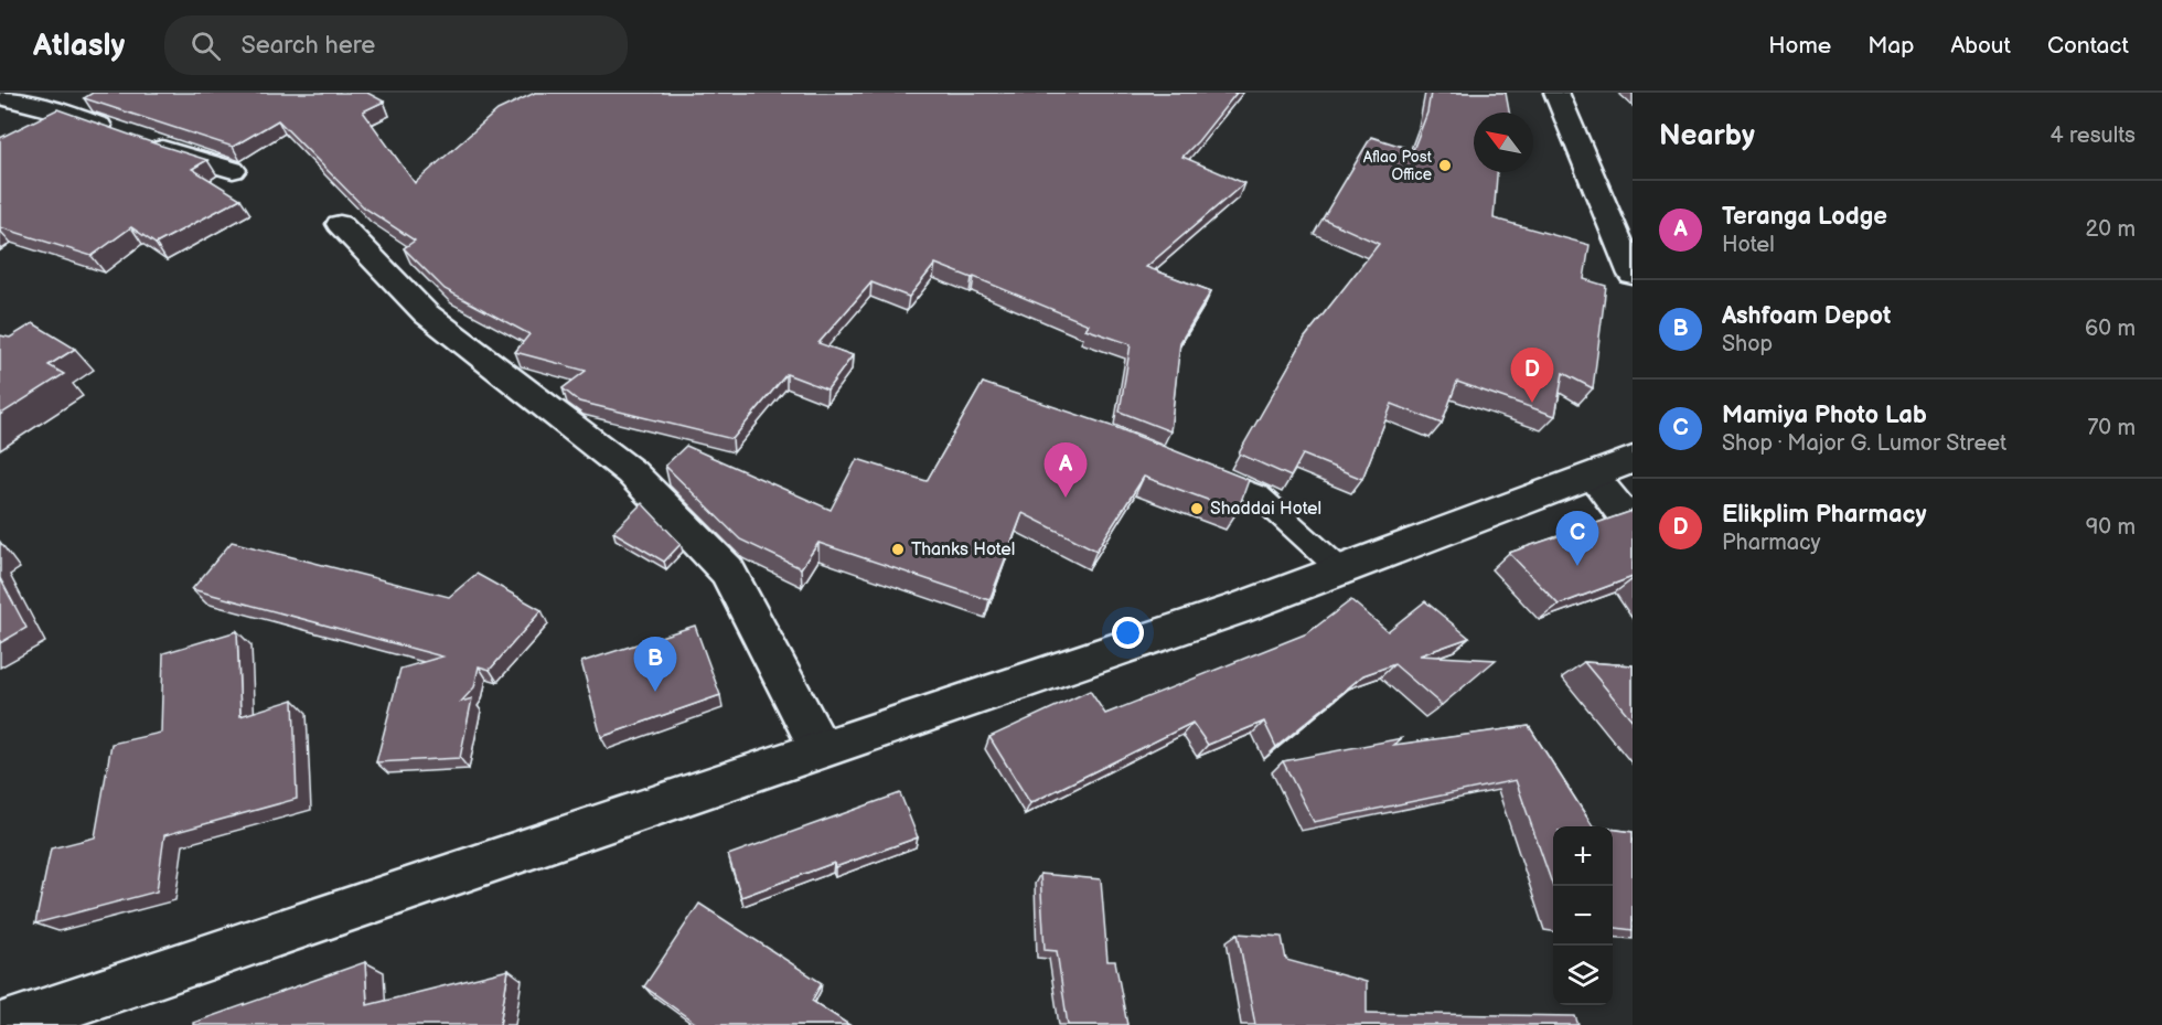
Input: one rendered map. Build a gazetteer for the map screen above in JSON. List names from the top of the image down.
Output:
{
  "places": ["Aflao Post Office", "Shaddai Hotel", "Thanks Hotel"],
  "north": "top left",
  "page": {
    "header": "Atlasly",
    "search": "Search here",
    "nav": [
      "Home",
      "Map",
      "About",
      "Contact"
    ],
    "heading": ["Nearby", "4 results"],
    "list": [
      {
        "mark": "A",
        "name": "Teranga Lodge",
        "note": "Hotel",
        "value": "20 m"
      },
      {
        "mark": "B",
        "name": "Ashfoam Depot",
        "note": "Shop",
        "value": "60 m"
      },
      {
        "mark": "C",
        "name": "Mamiya Photo Lab",
        "note": "Shop · Major G. Lumor Street",
        "value": "70 m"
      },
      {
        "mark": "D",
        "name": "Elikplim Pharmacy",
        "note": "Pharmacy",
        "value": "90 m"
      }
    ],
    "pins": [
      "D",
      "A",
      "C",
      "B"
    ],
    "map_buttons": ["+", "−"]
  }
}
